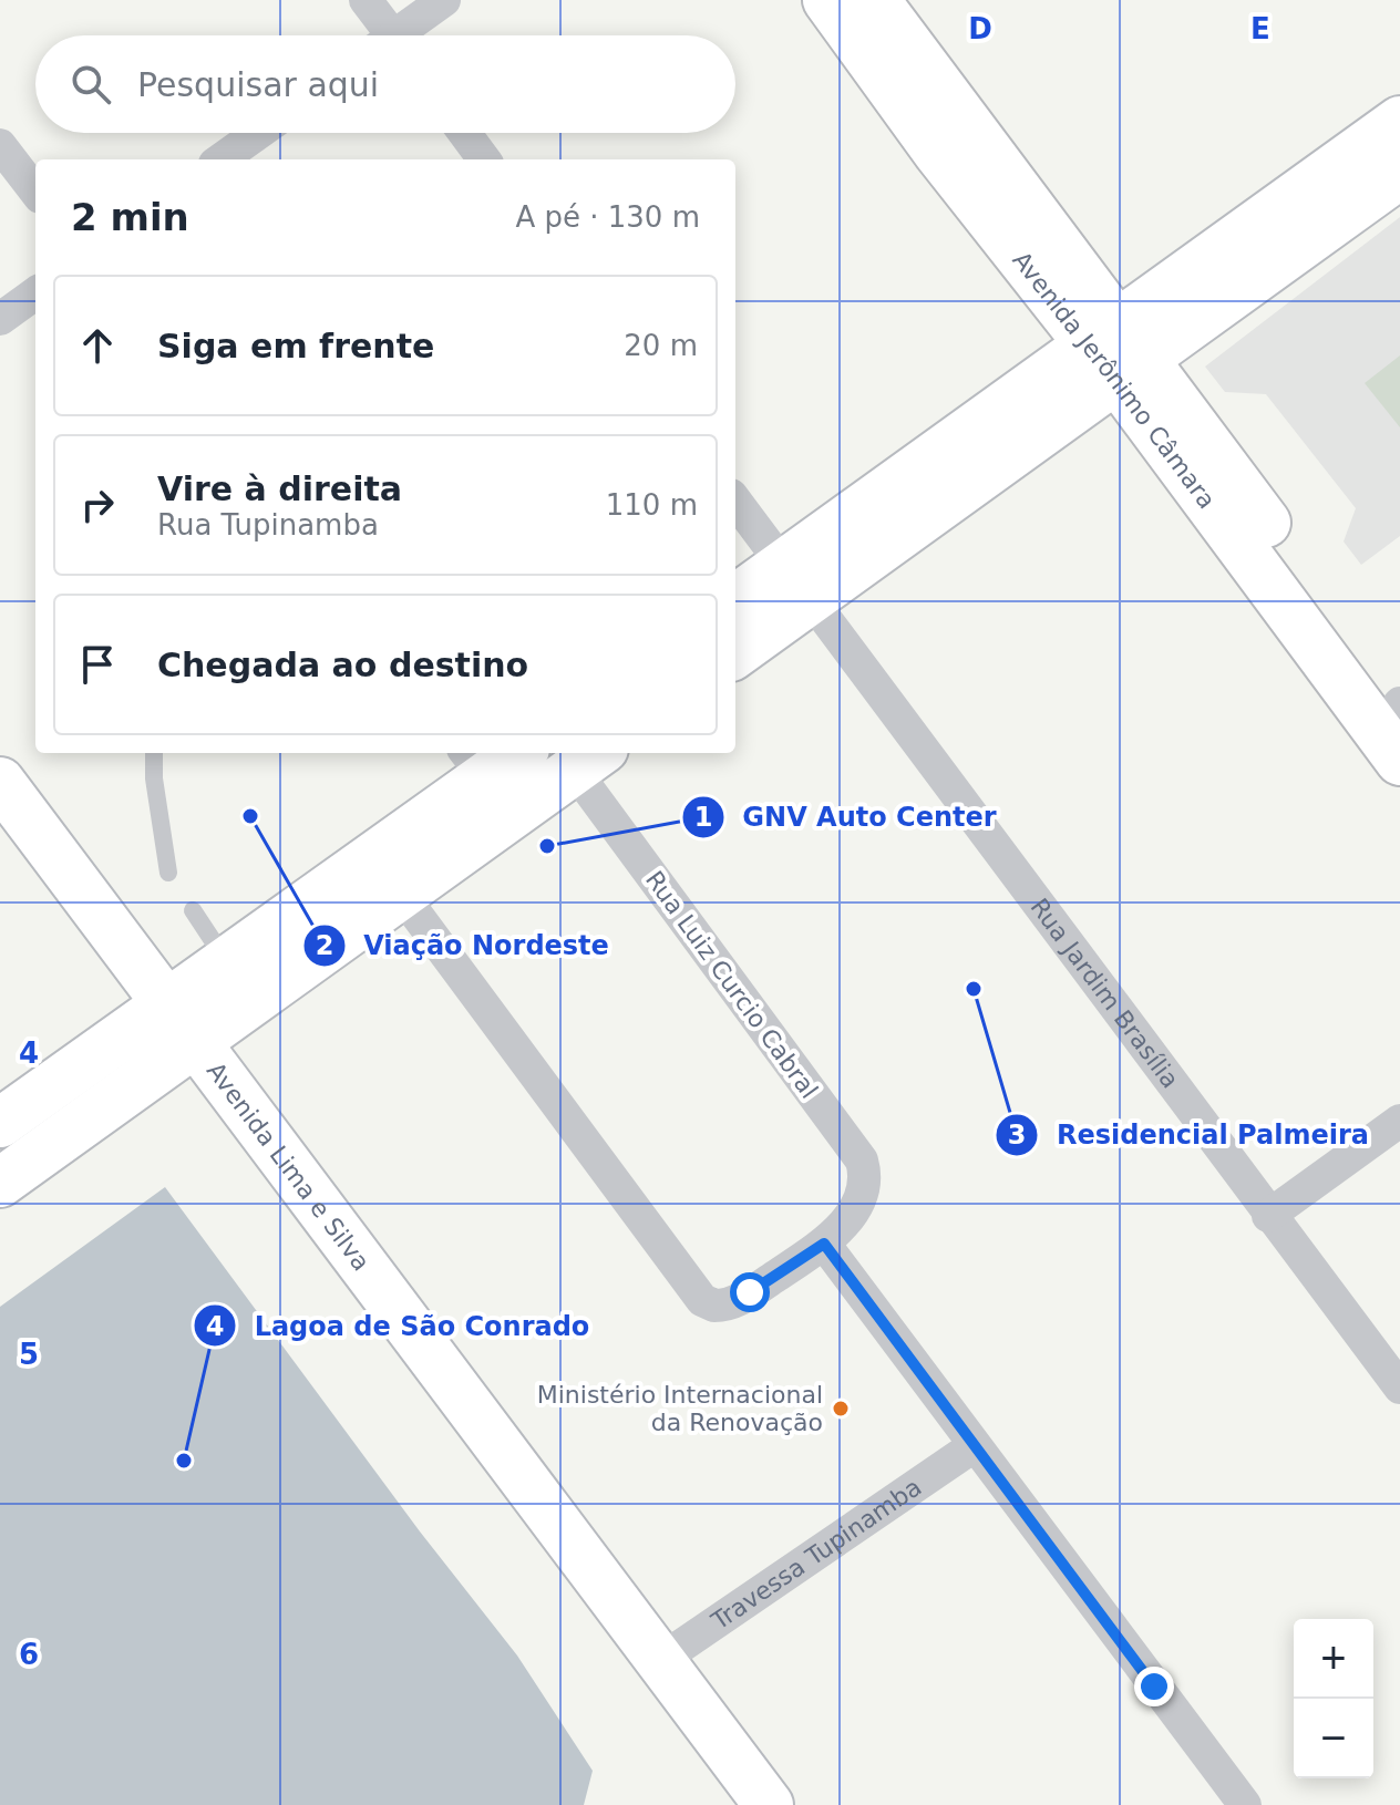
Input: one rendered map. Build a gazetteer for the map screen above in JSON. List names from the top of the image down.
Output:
{
  "streets": {
    "main road": ["Avenida Jerônimo Câmara", "Avenida Lima e Silva"],
    "street": ["Rua Luiz Curcio Cabral", "Rua Jardim Brasília", "Travessa Tupinamba"]
  },
  "crossings": [
    ["Avenida Lima e Silva", "Travessa Tupinamba"]
  ],
  "places": [
    "Viação Nordeste",
    "GNV Auto Center",
    "Residencial Palmeira",
    "Ministério Internacional da Renovação",
    "Lagoa de São Conrado"
  ],
  "page": {
    "search": "Pesquisar aqui",
    "heading": ["2 min", "A pé · 130 m"],
    "list": [
      ["Siga em frente", "20 m"],
      ["Vire à direita", "Rua Tupinamba", "110 m"],
      "Chegada ao destino"
    ],
    "map_buttons": ["+", "−"]
  },
  "grid": {
    "columns": ["D", "E"],
    "rows": ["4", "5", "6"]
  }
}
